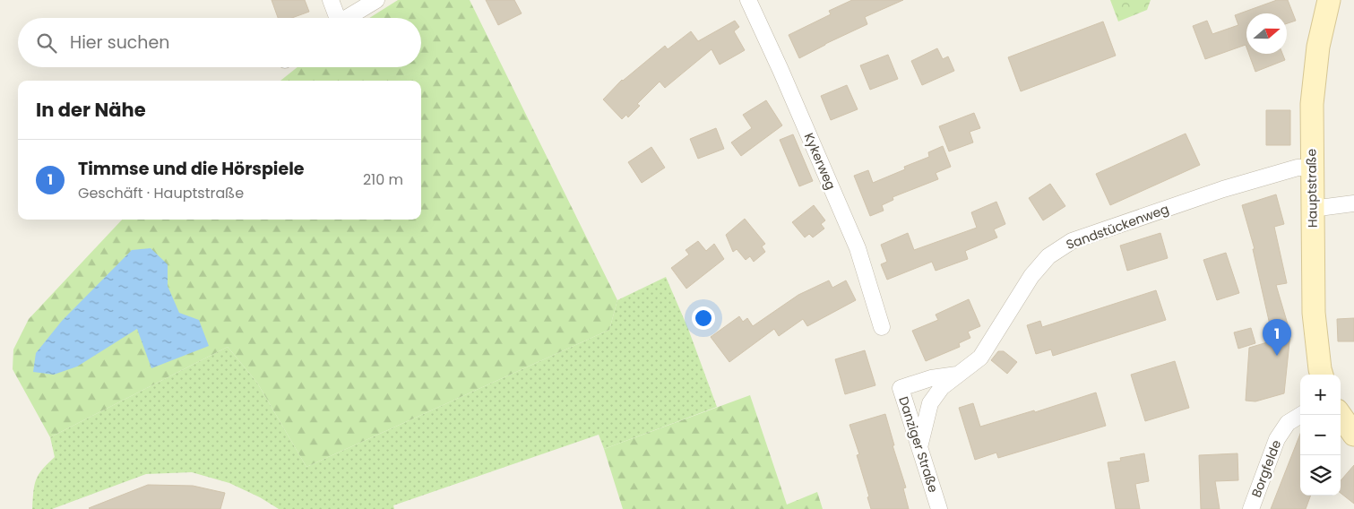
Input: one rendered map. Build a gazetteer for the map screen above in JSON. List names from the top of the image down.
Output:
{
  "streets": {
    "main road": ["Hauptstraße"],
    "street": [
      "Kykerweg",
      "Sandstückenweg",
      "Danziger Straße",
      "Borgfelde"
    ]
  },
  "crossings": [
    ["Hauptstraße", "Sandstückenweg"],
    ["Sandstückenweg", "Danziger Straße"]
  ],
  "north": "right",
  "page": {
    "search": "Hier suchen",
    "heading": "In der Nähe",
    "list": [
      {
        "mark": "1",
        "name": "Timmse und die Hörspiele",
        "note": "Geschäft · Hauptstraße",
        "value": "210 m"
      }
    ],
    "pins": "1",
    "map_buttons": ["+", "−"]
  }
}
